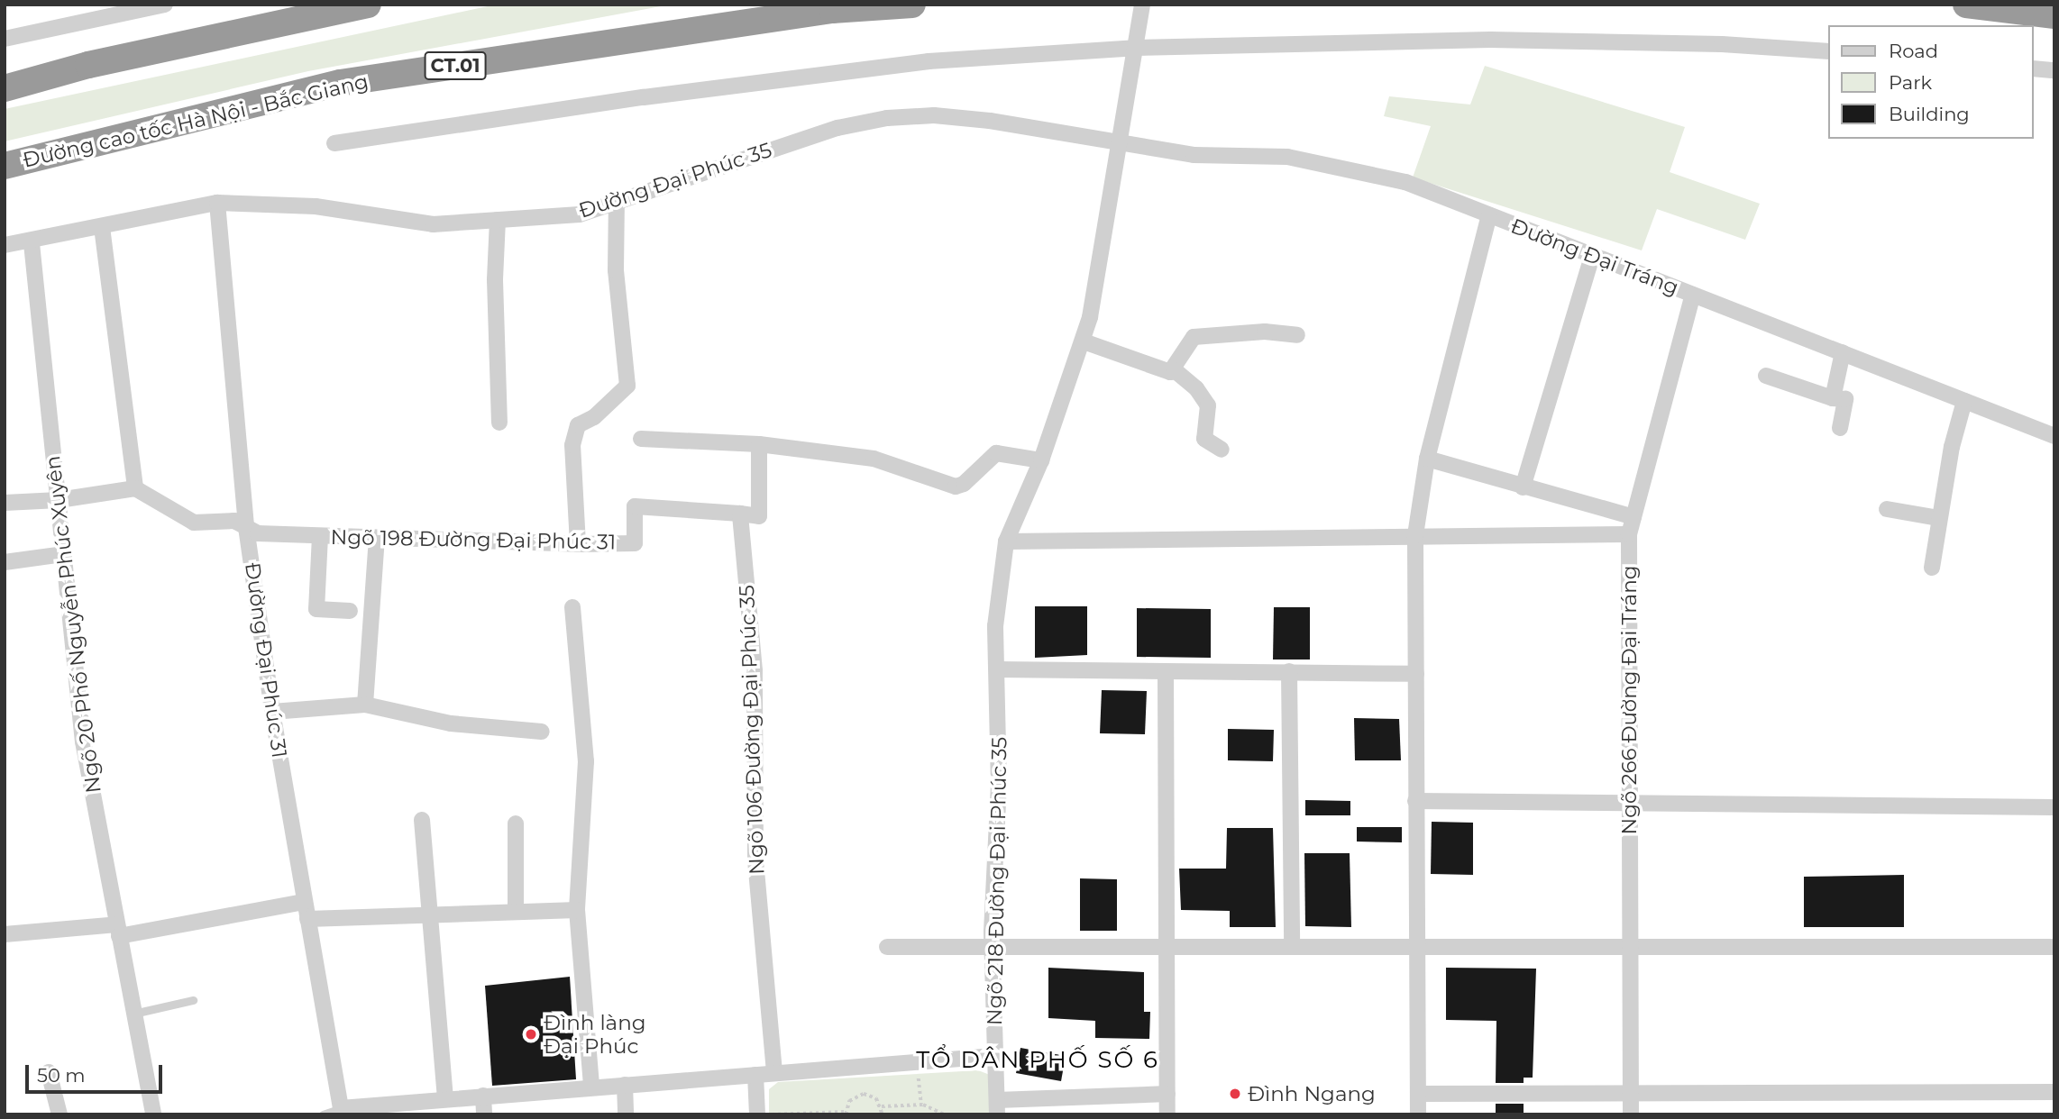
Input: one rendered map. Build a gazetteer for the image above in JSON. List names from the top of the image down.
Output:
{
  "streets": {
    "highway": ["CT.01", "Đường cao tốc Hà Nội - Bắc Giang"],
    "street": [
      "Đường Đại Phúc 35",
      "Đường Đại Tráng",
      "Ngõ 198 Đường Đại Phúc 31",
      "Ngõ 20 Phố Nguyễn Phúc Xuyên",
      "Đường Đại Phúc 31",
      "Ngõ 266 Đường Đại Tráng",
      "Ngõ 106 Đường Đại Phúc 35",
      "Ngõ 218 Đường Đại Phúc 35"
    ]
  },
  "crossings": [
    ["Đường Đại Phúc 35", "Đường Đại Tráng"],
    ["Đường Đại Phúc 35", "Ngõ 20 Phố Nguyễn Phúc Xuyên"],
    ["Đường Đại Phúc 35", "Đường Đại Phúc 31"],
    ["Đường Đại Phúc 35", "Ngõ 218 Đường Đại Phúc 35"],
    ["Đường Đại Tráng", "Ngõ 266 Đường Đại Tráng"],
    ["Đường Đại Tráng", "Ngõ 218 Đường Đại Phúc 35"],
    ["Ngõ 198 Đường Đại Phúc 31", "Đường Đại Phúc 31"],
    ["Ngõ 198 Đường Đại Phúc 31", "Ngõ 106 Đường Đại Phúc 35"],
    ["Đường Đại Phúc 31", "Ngõ 218 Đường Đại Phúc 35"],
    ["Ngõ 106 Đường Đại Phúc 35", "Ngõ 218 Đường Đại Phúc 35"]
  ],
  "districts": ["TỔ DÂN PHỐ SỐ 6"],
  "places": ["Đình làng Đại Phúc", "Đình Ngang"],
  "legend": ["Road", "Park", "Building"],
  "scale_bar": "50 m"
}
